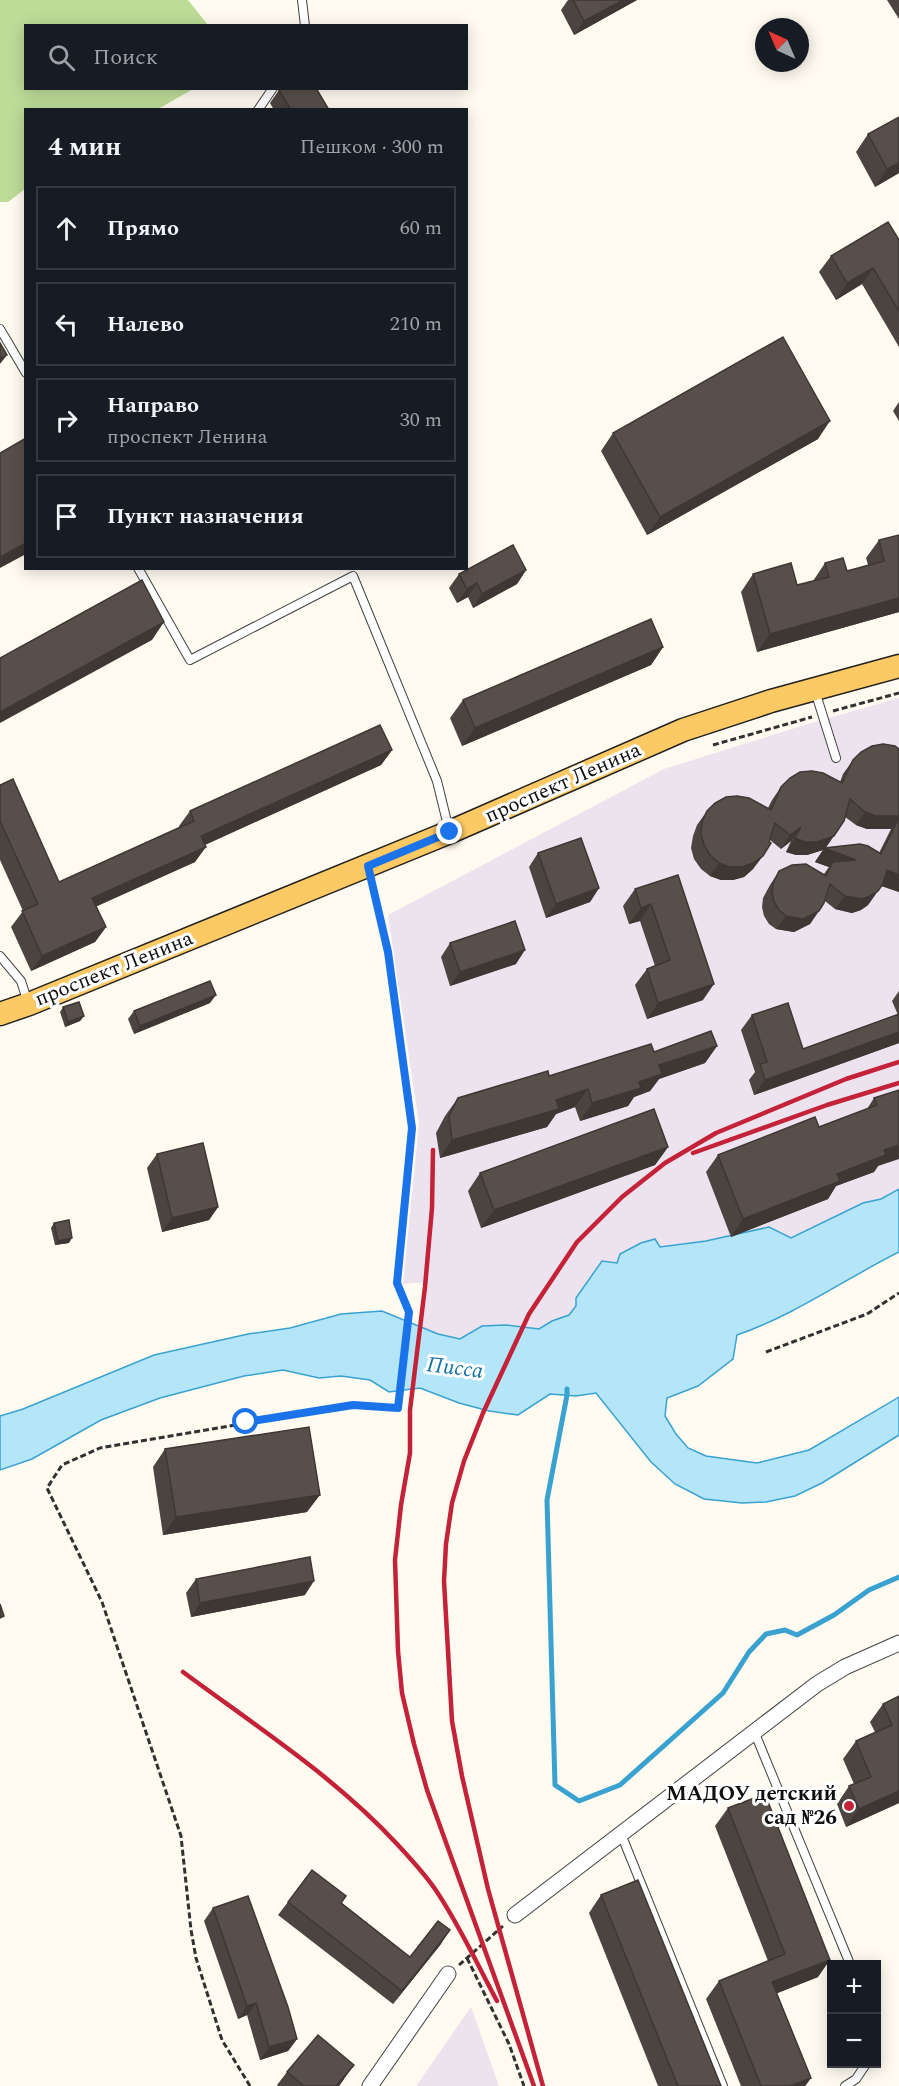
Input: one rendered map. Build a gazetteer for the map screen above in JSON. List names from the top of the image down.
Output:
{
  "streets": {
    "main road": ["проспект Ленина"]
  },
  "water": ["Писса"],
  "places": ["МАДОУ детский сад №26"],
  "north": "top left",
  "page": {
    "search": "Поиск",
    "heading": ["4 мин", "Пешком · 300 m"],
    "list": [
      ["Прямо", "60 m"],
      ["Налево", "210 m"],
      ["Направо", "проспект Ленина", "30 m"],
      "Пункт назначения"
    ],
    "map_buttons": ["+", "−"]
  }
}
